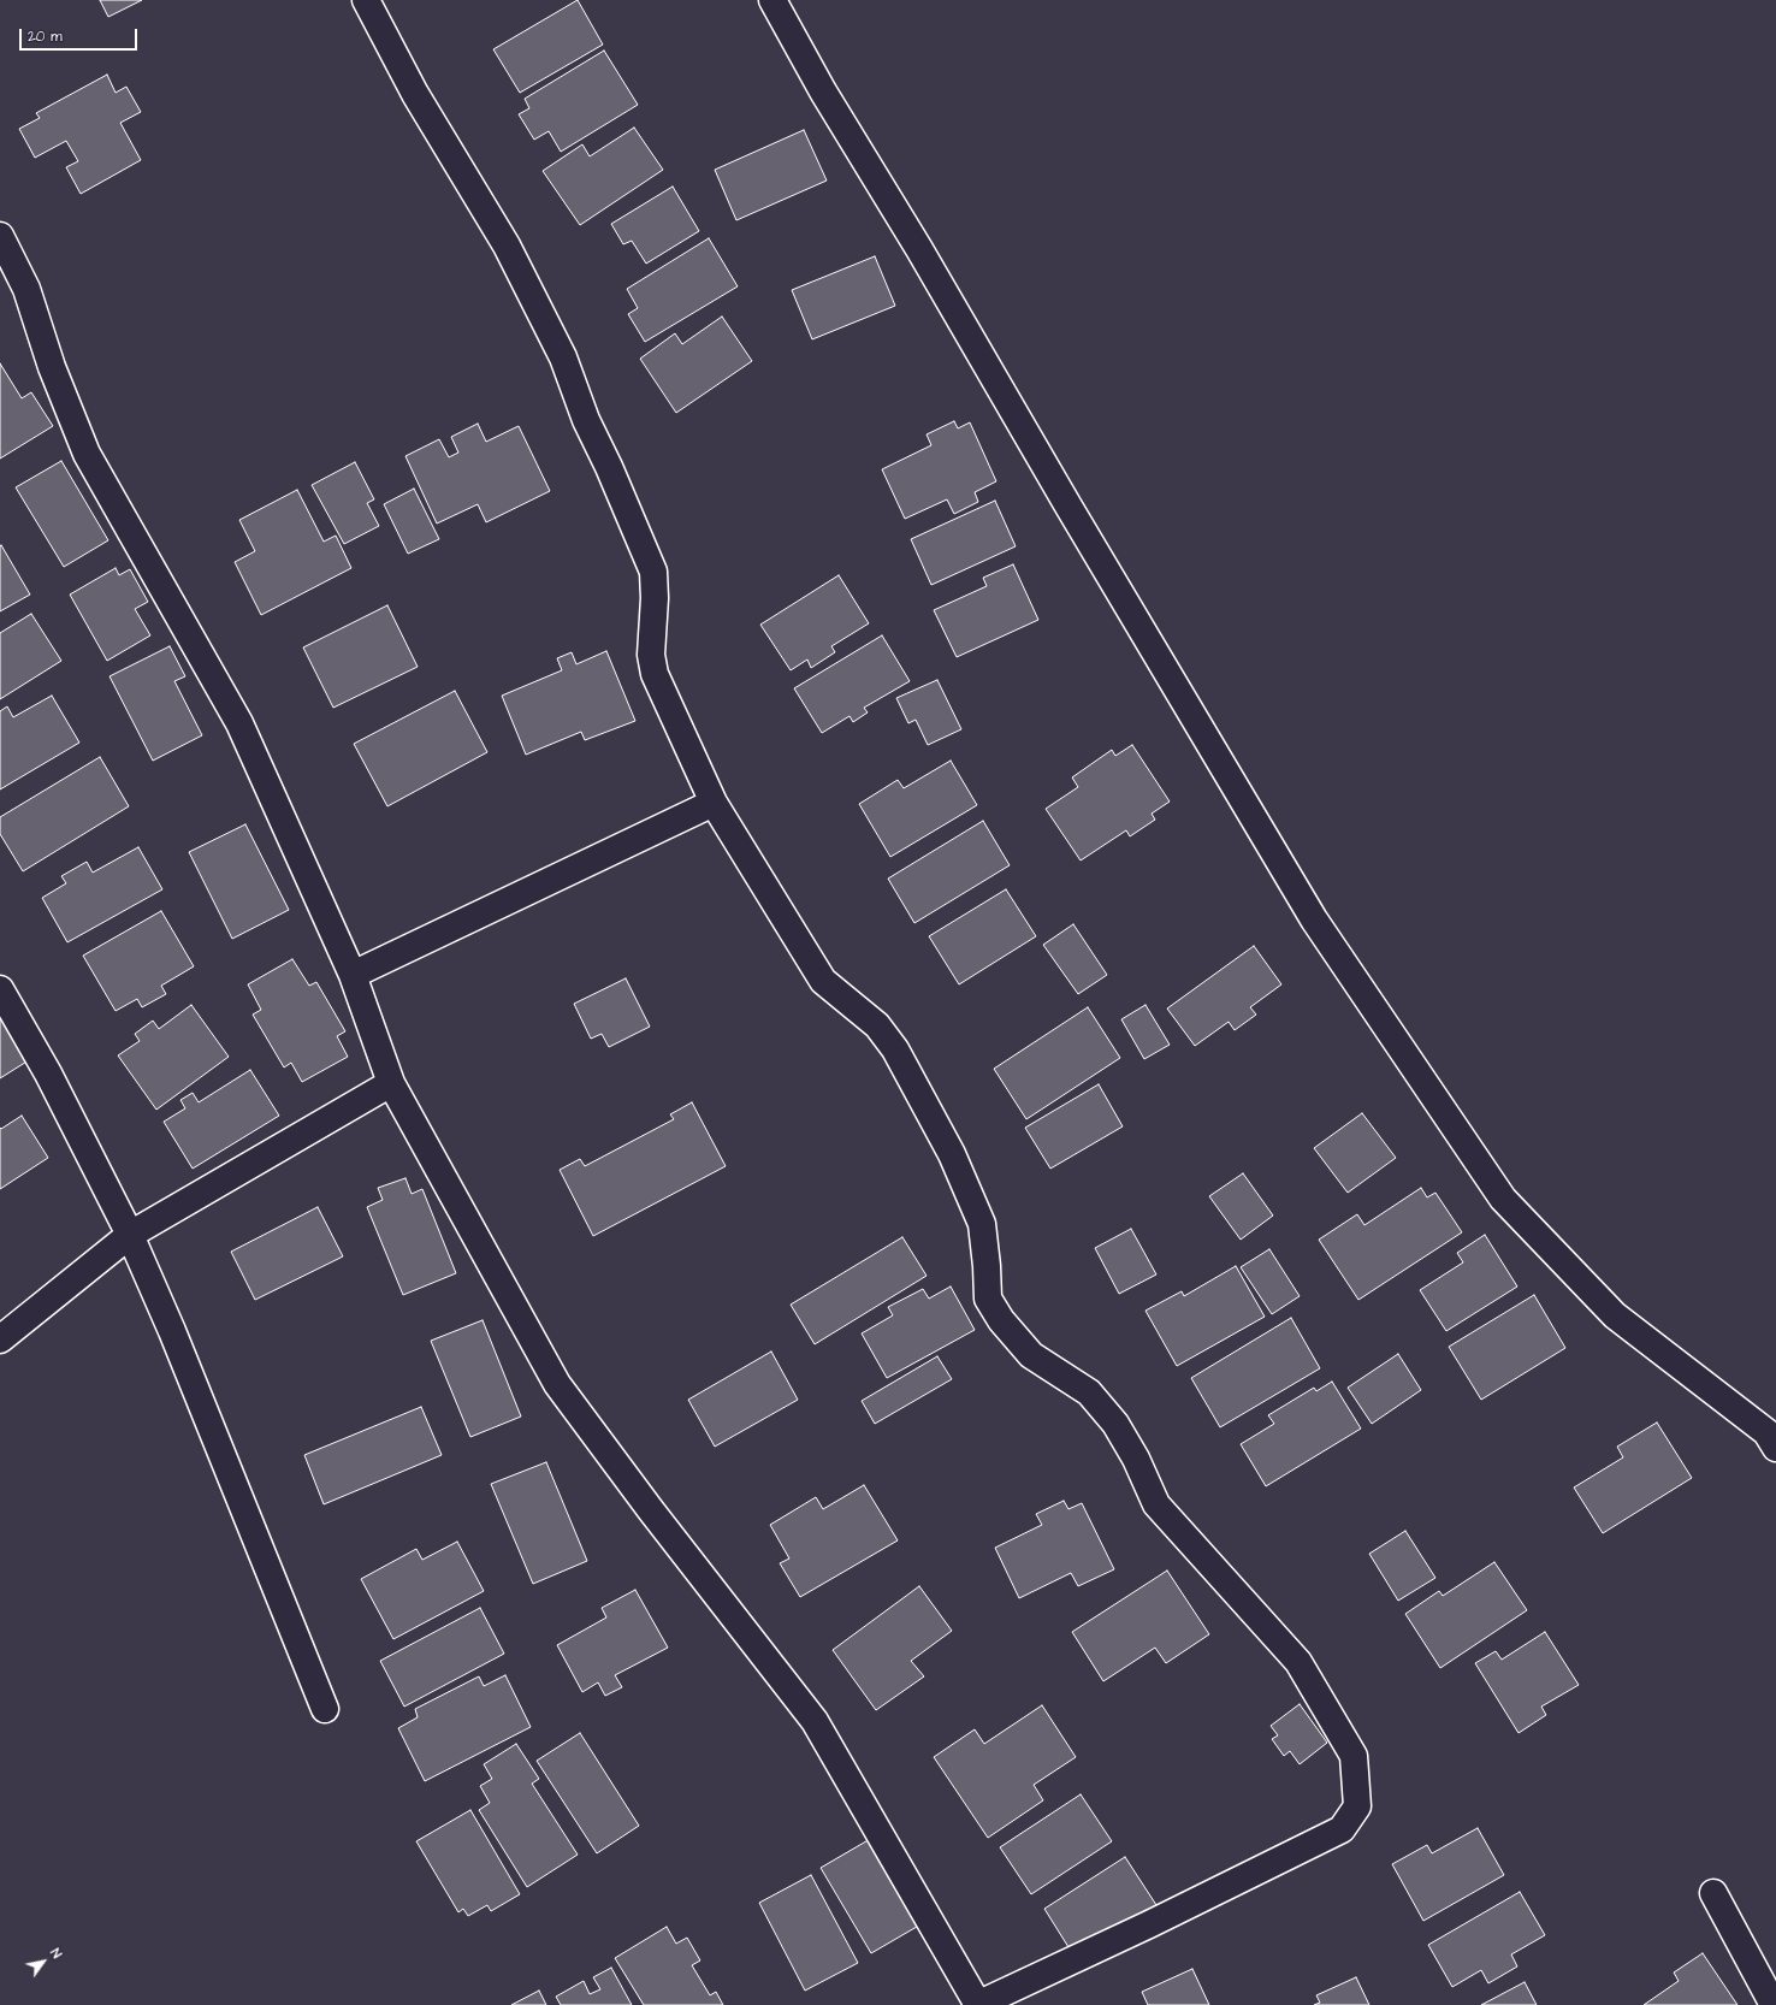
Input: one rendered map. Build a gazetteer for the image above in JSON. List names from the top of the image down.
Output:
{
  "scale_bar": "20 m",
  "north": "top right"
}
